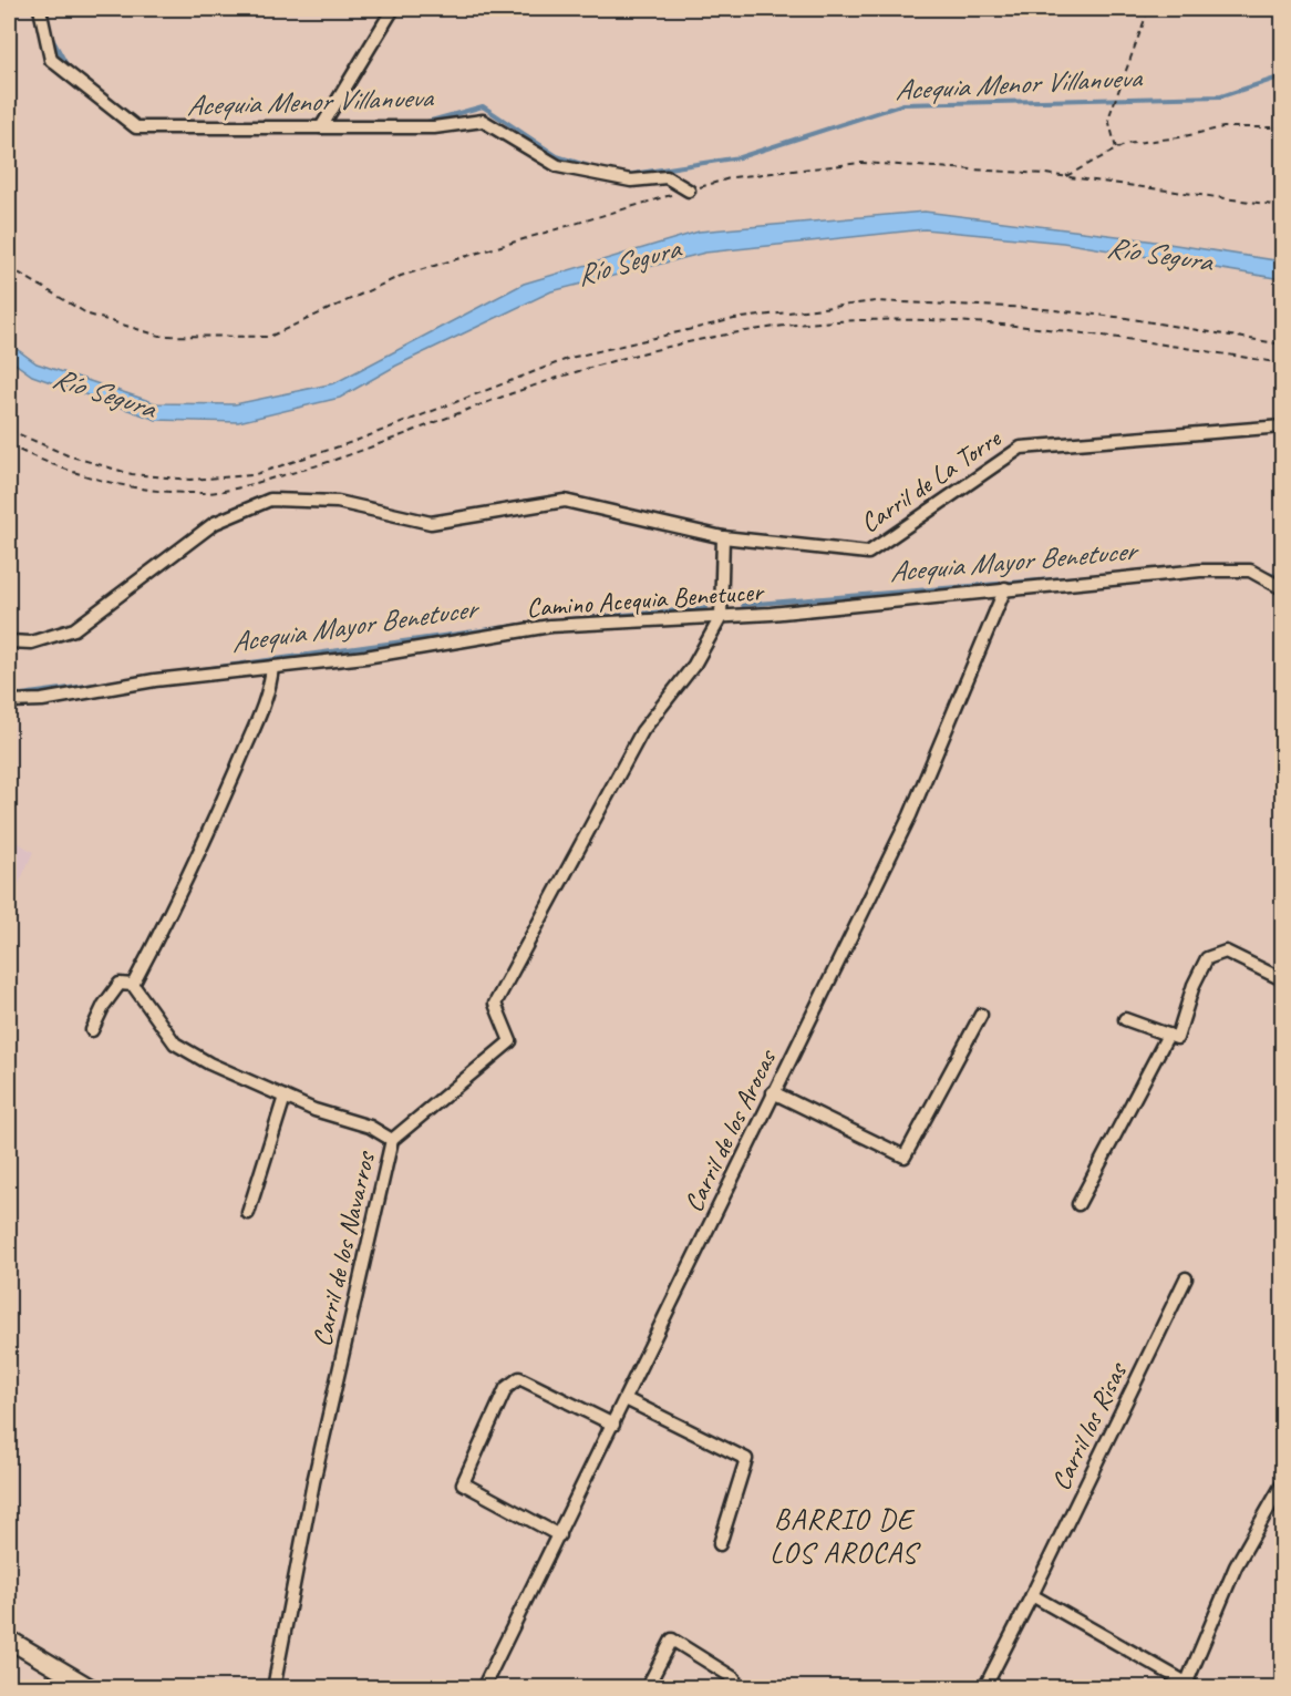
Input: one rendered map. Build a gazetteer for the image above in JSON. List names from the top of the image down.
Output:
{
  "streets": {
    "street": [
      "Carril de La Torre",
      "Camino Acequia Benetucer",
      "Carril de los Arocas",
      "Carril de los Navarros",
      "Carril los Risas"
    ]
  },
  "crossings": [
    ["Carril de La Torre", "Carril de los Navarros"],
    ["Camino Acequia Benetucer", "Carril de los Arocas"],
    ["Camino Acequia Benetucer", "Carril de los Navarros"]
  ],
  "districts": ["BARRIO DE LOS AROCAS"],
  "water": ["Acequia Menor Villanueva", "Río Segura", "Acequia Mayor Benetucer"]
}
